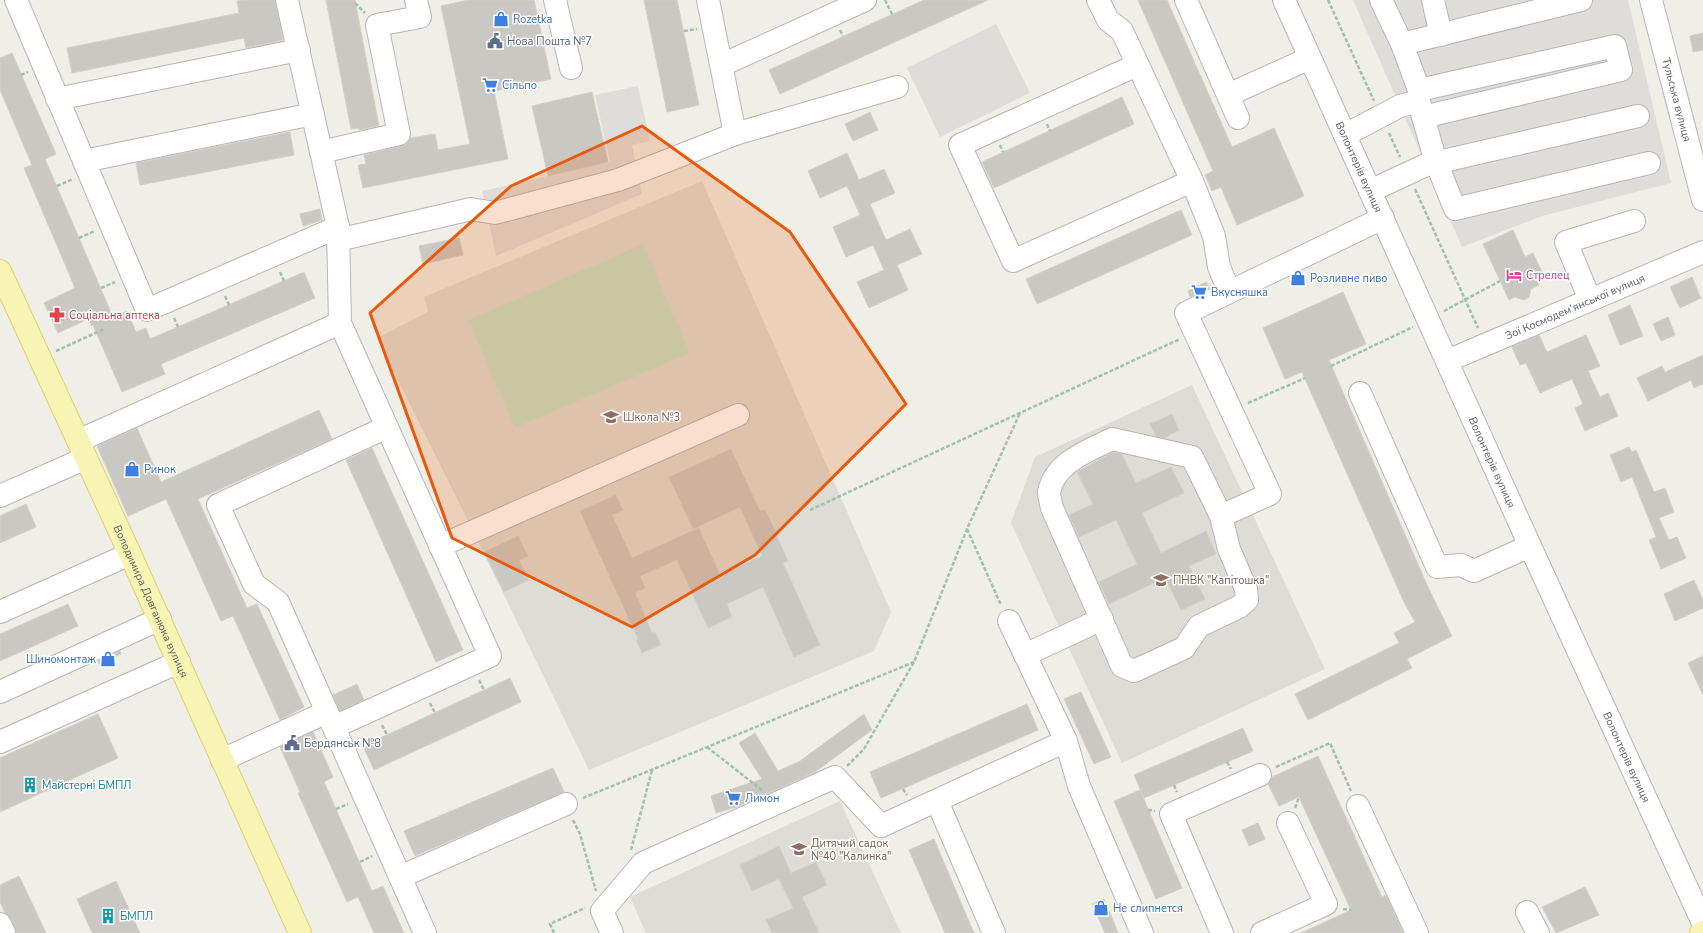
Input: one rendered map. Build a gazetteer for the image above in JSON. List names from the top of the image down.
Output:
{
  "streets": {
    "main road": ["Володимира Довганюка вулиця"],
    "street": ["Тульська вулиця", "Волонтерів вулиця", "Зої Космодем’янської вулиця"]
  },
  "crossings": [
    ["Волонтерів вулиця", "Зої Космодем’янської вулиця"]
  ],
  "places": {
    "shop": [
      "Rozetka",
      "Розливне пиво",
      "Ринок",
      "Шиномонтаж",
      "Не слипнется"
    ],
    "public building": ["Нова Пошта №7", "Бердянськ №8"],
    "supermarket": ["Сільпо", "Вкусняшка", "Лимон"],
    "hotel": ["Стрелец"],
    "pharmacy": ["Соціальна аптека"],
    "school or university": ["Школа №3", "ПНВК \"Капітошка\"", "Дитячий садок №40 \"Калинка\""],
    "building": ["Майстерні БМПЛ", "БМПЛ"]
  }
}
